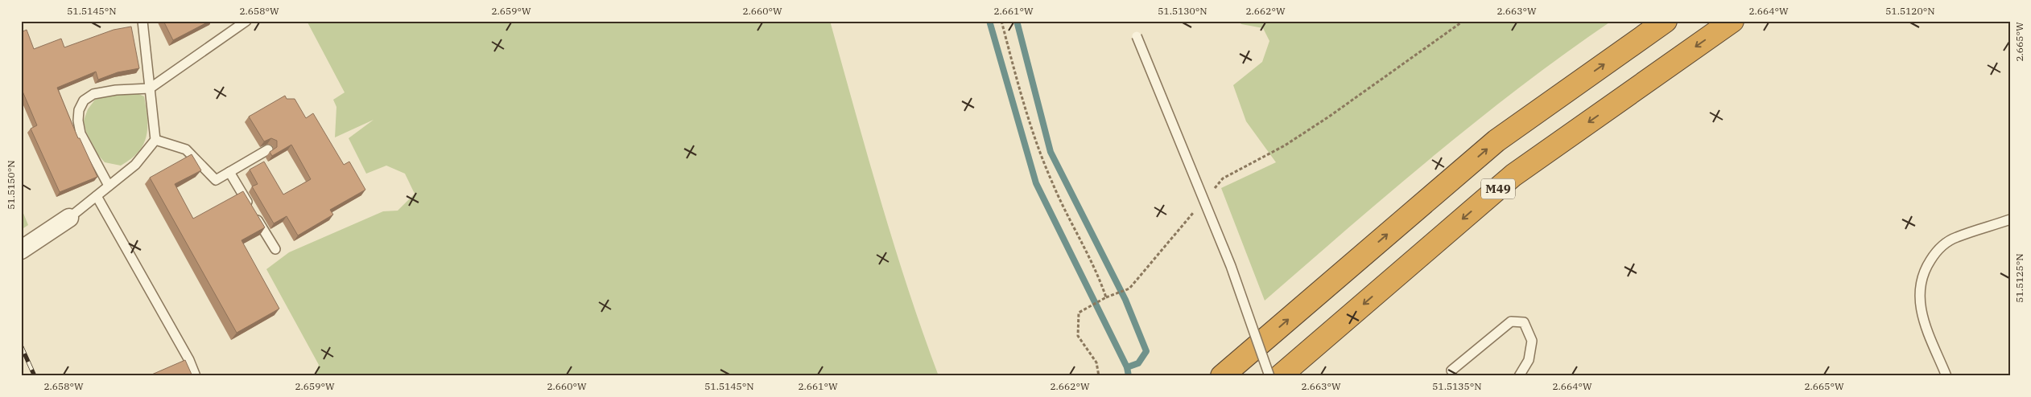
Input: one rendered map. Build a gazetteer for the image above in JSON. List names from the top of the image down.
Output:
{
  "streets": {
    "highway": ["M49"]
  },
  "coordinates": [
    "51.5145°N",
    "2.658°W",
    "2.659°W",
    "2.660°W",
    "2.661°W",
    "51.5130°N",
    "2.662°W",
    "2.663°W",
    "2.664°W",
    "51.5120°N",
    "2.665°W",
    "51.5150°N",
    "51.5125°N",
    "51.5135°N"
  ]
}
